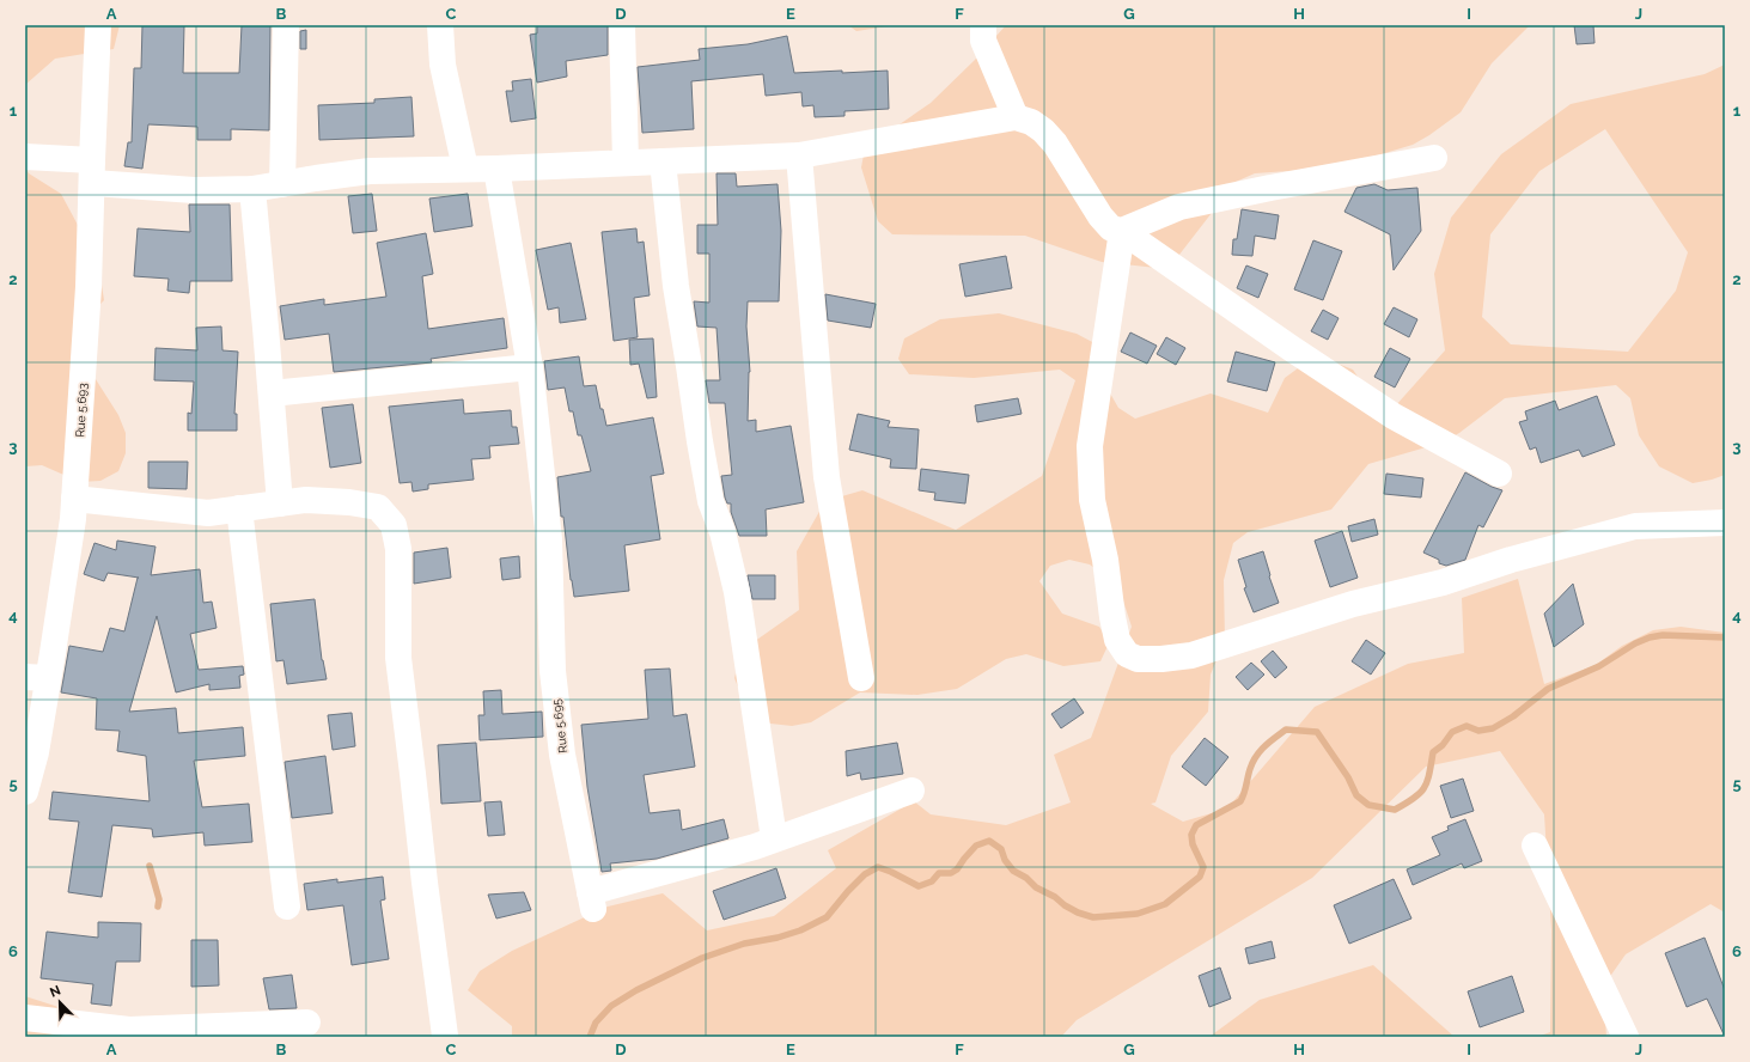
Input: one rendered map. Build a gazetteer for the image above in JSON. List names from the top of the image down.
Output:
{
  "streets": {
    "street": ["Rue 5.693", "Rue 5.695"]
  },
  "north": "top left",
  "grid": {
    "columns": [
      "A",
      "B",
      "C",
      "D",
      "E",
      "F",
      "G",
      "H",
      "I",
      "J"
    ],
    "rows": [
      "1",
      "2",
      "3",
      "4",
      "5",
      "6"
    ]
  }
}
